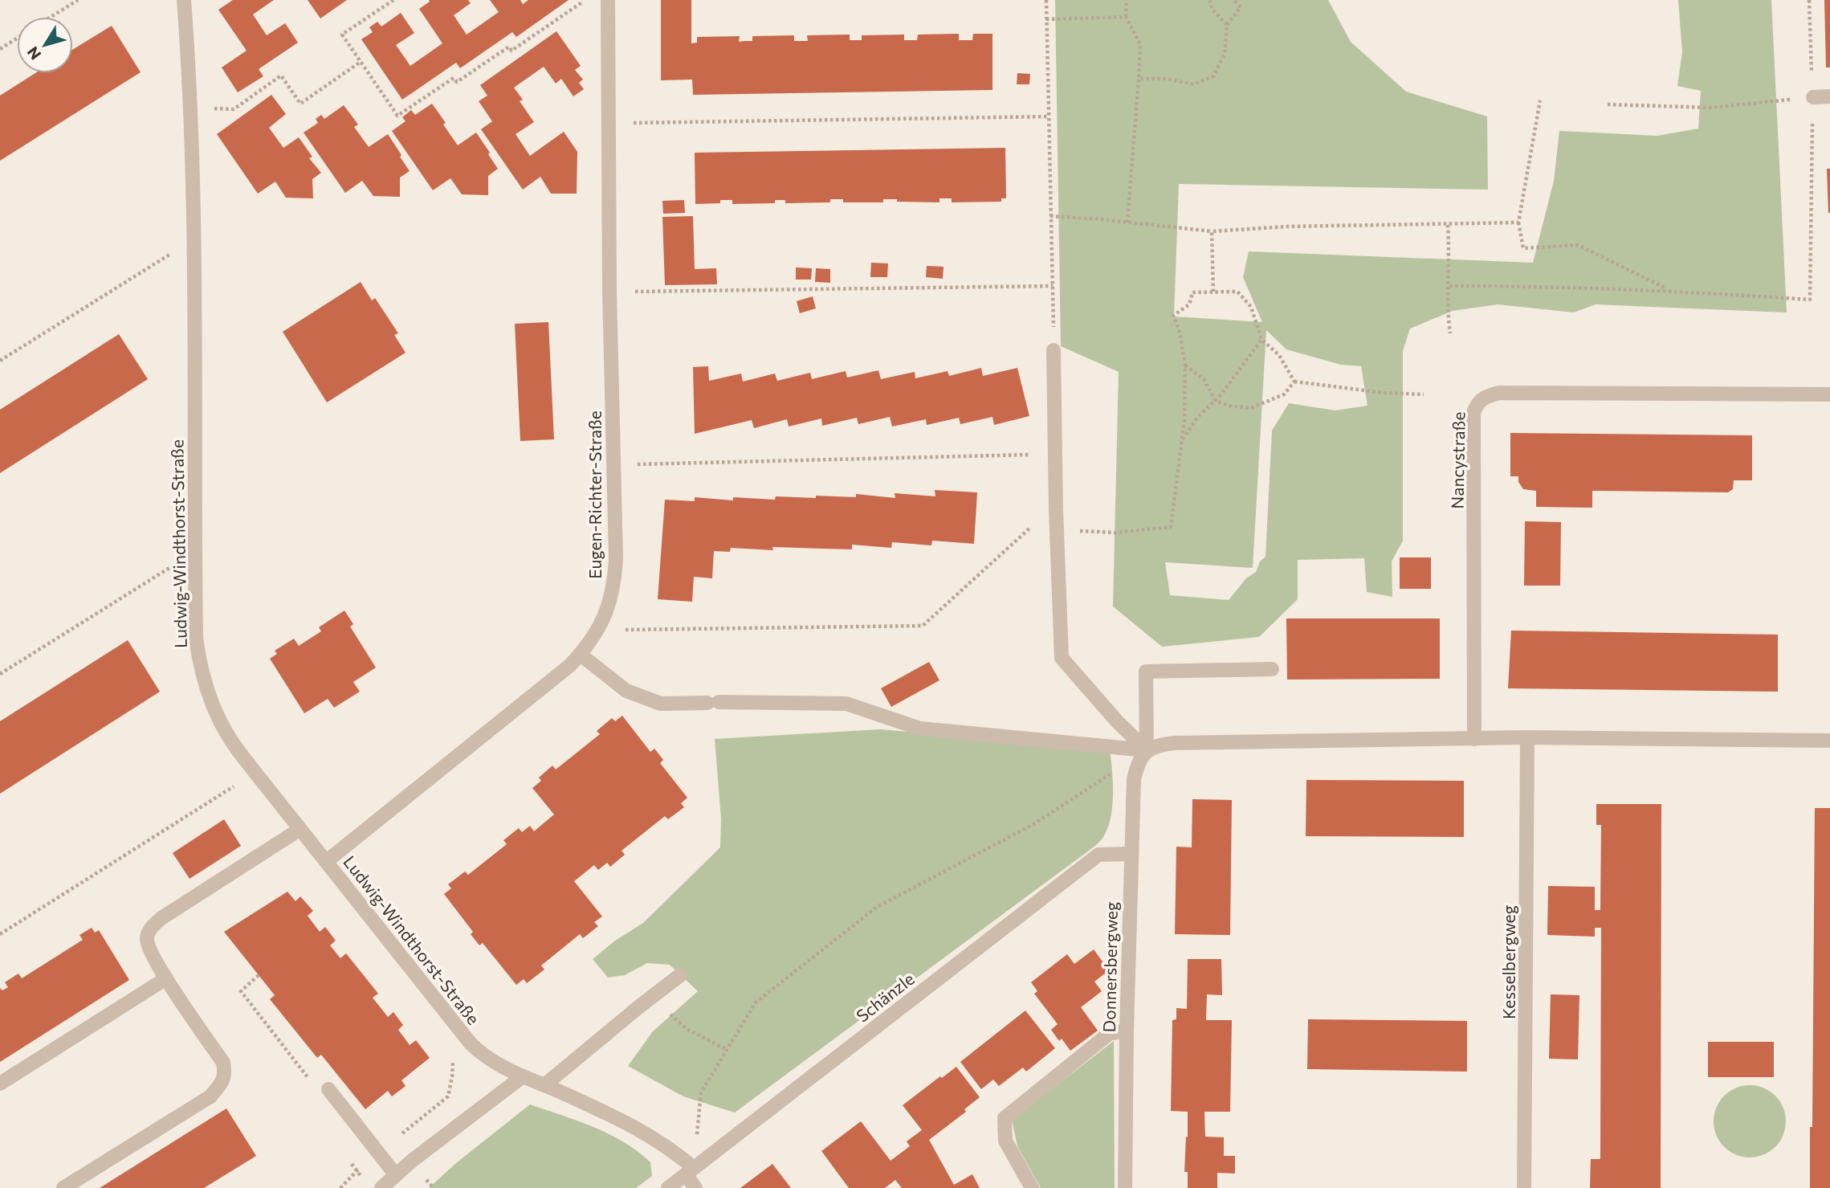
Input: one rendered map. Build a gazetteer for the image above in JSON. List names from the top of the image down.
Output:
{
  "streets": {
    "street": [
      "Nancystraße",
      "Eugen-Richter-Straße",
      "Ludwig-Windthorst-Straße",
      "Kesselbergweg",
      "Donnersbergweg",
      "Schänzle"
    ]
  },
  "crossings": [
    ["Eugen-Richter-Straße", "Ludwig-Windthorst-Straße"],
    ["Ludwig-Windthorst-Straße", "Schänzle"],
    ["Donnersbergweg", "Schänzle"]
  ],
  "north": "bottom left"
}
